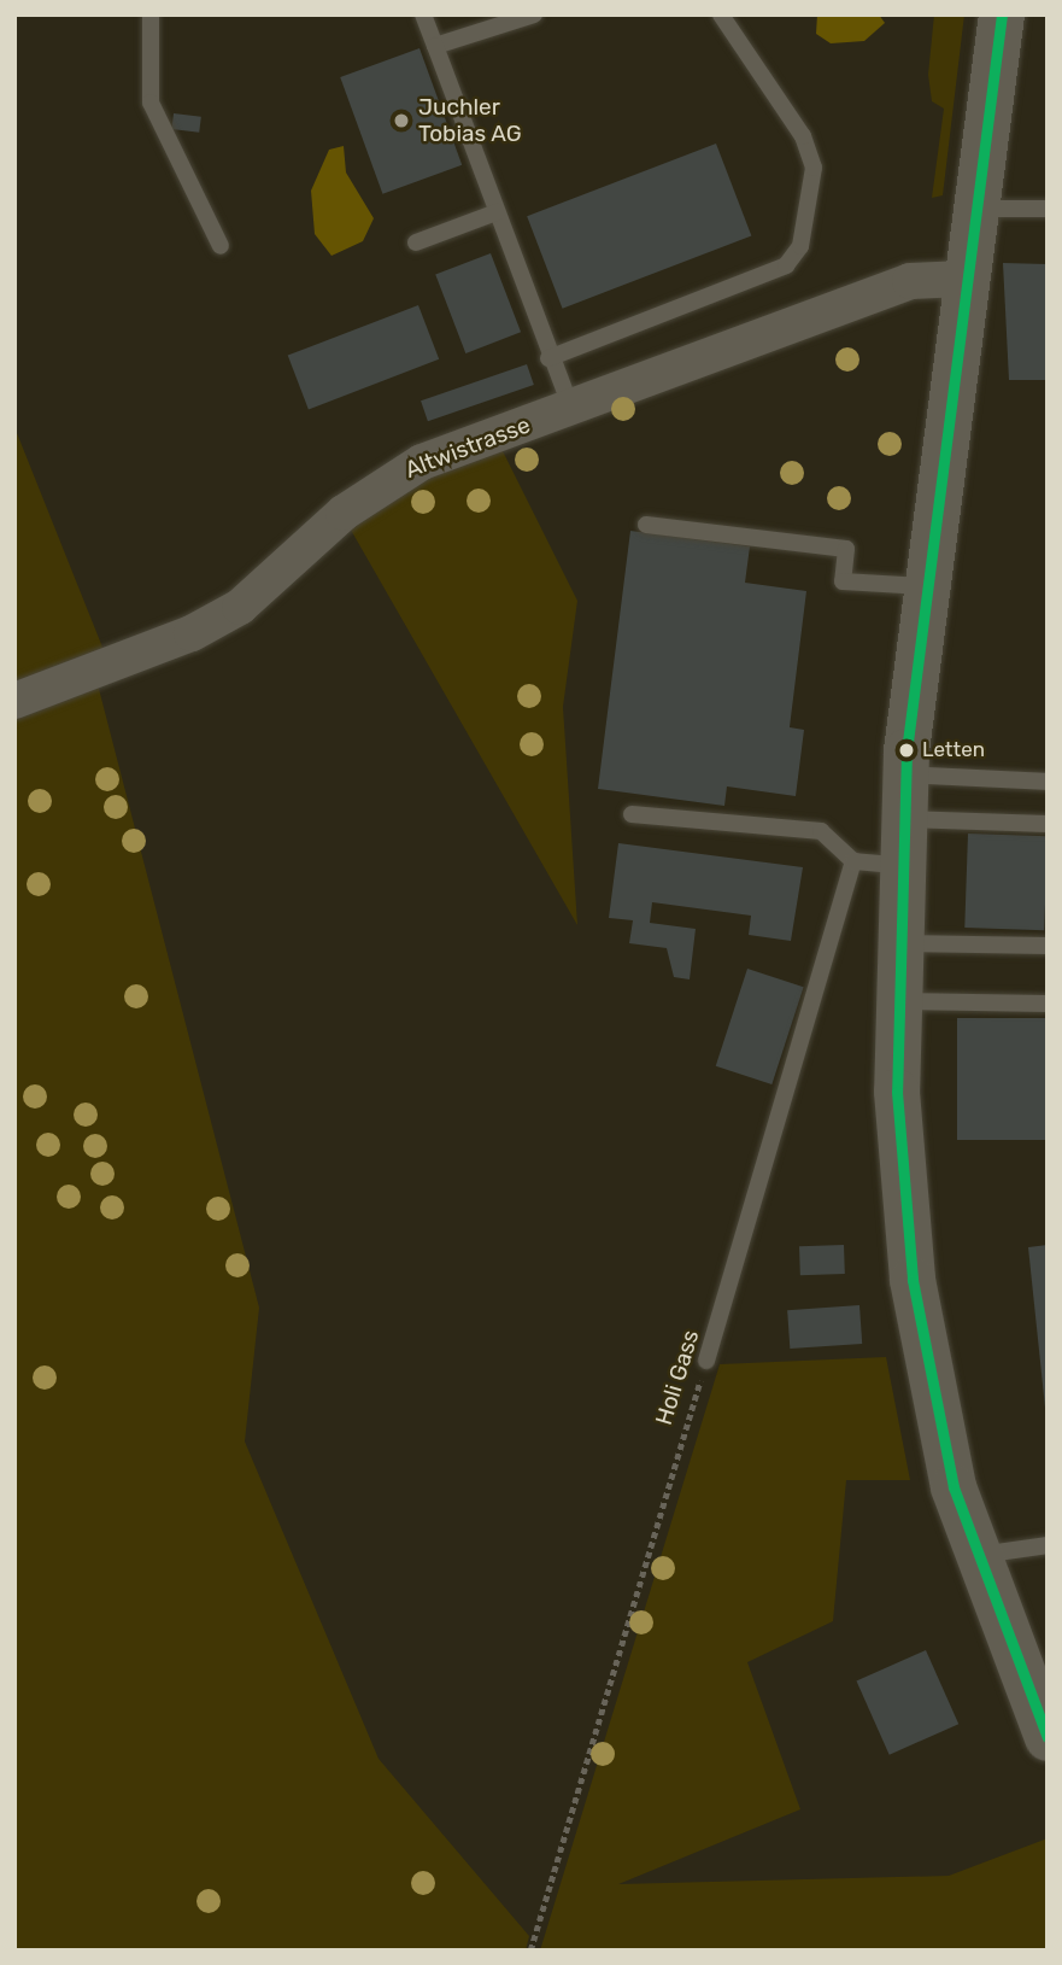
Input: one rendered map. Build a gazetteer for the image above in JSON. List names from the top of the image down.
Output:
{
  "streets": {
    "street": ["Altwistrasse"],
    "lane": ["Holi Gass"]
  },
  "places": ["Juchler Tobias AG", "Letten"]
}
